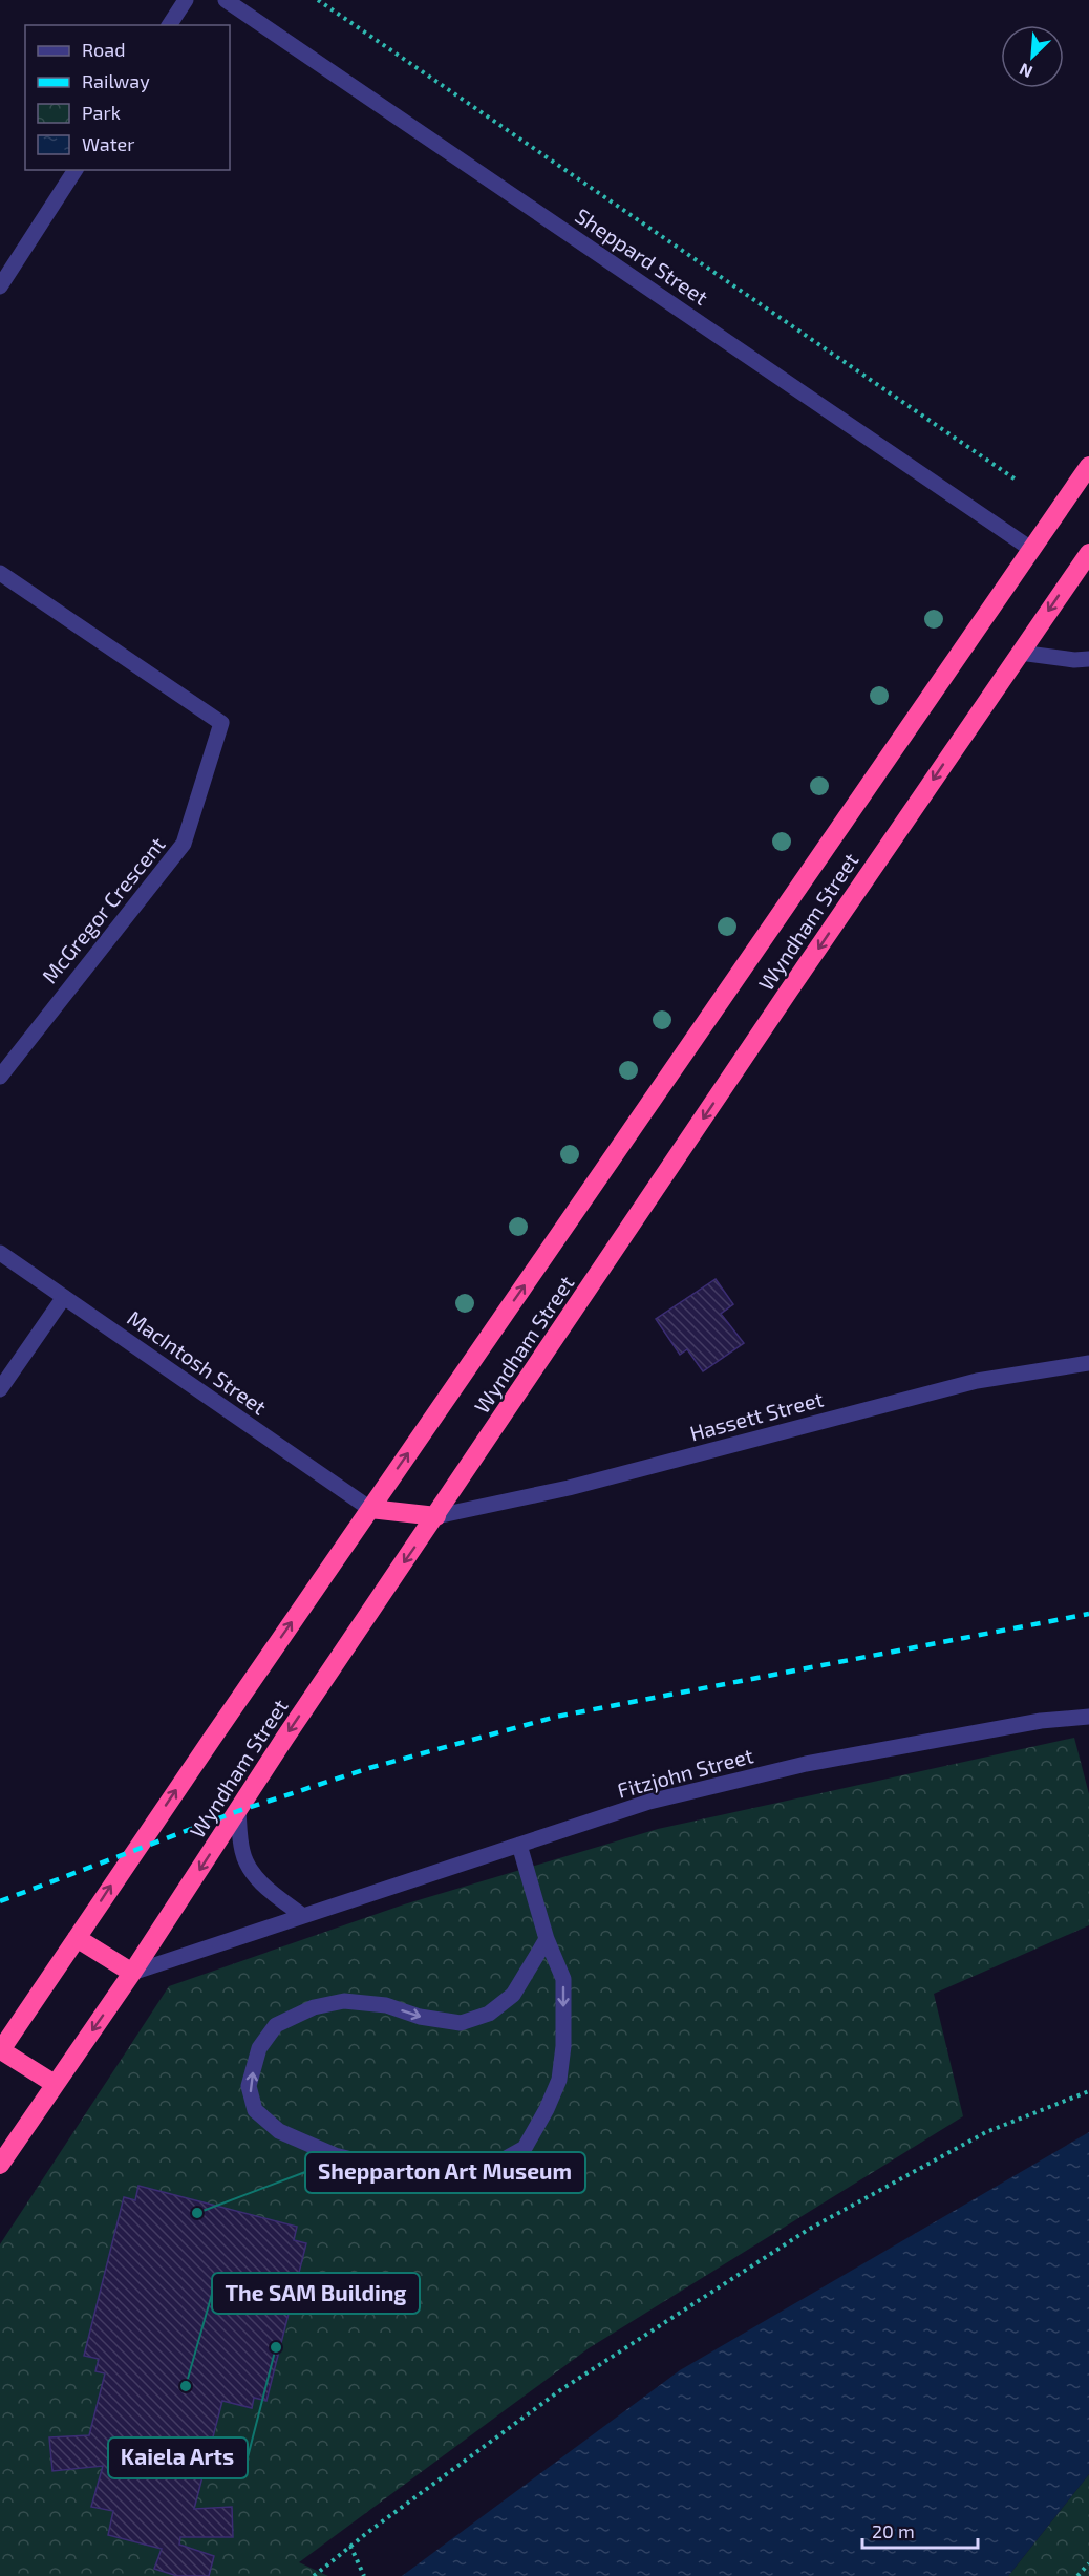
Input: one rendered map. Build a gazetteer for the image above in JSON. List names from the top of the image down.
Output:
{
  "streets": {
    "highway": ["Wyndham Street"],
    "street": [
      "Sheppard Street",
      "McGregor Crescent",
      "MacIntosh Street",
      "Hassett Street",
      "Fitzjohn Street"
    ]
  },
  "crossings": [
    ["Sheppard Street", "Wyndham Street"],
    ["Wyndham Street", "MacIntosh Street"],
    ["Wyndham Street", "Hassett Street"],
    ["Wyndham Street", "Fitzjohn Street"]
  ],
  "places": ["Shepparton Art Museum", "Kaiela Arts", "The SAM Building"],
  "legend": [
    "Road",
    "Railway",
    "Park",
    "Water"
  ],
  "scale_bar": "20 m",
  "north": "bottom left"
}
